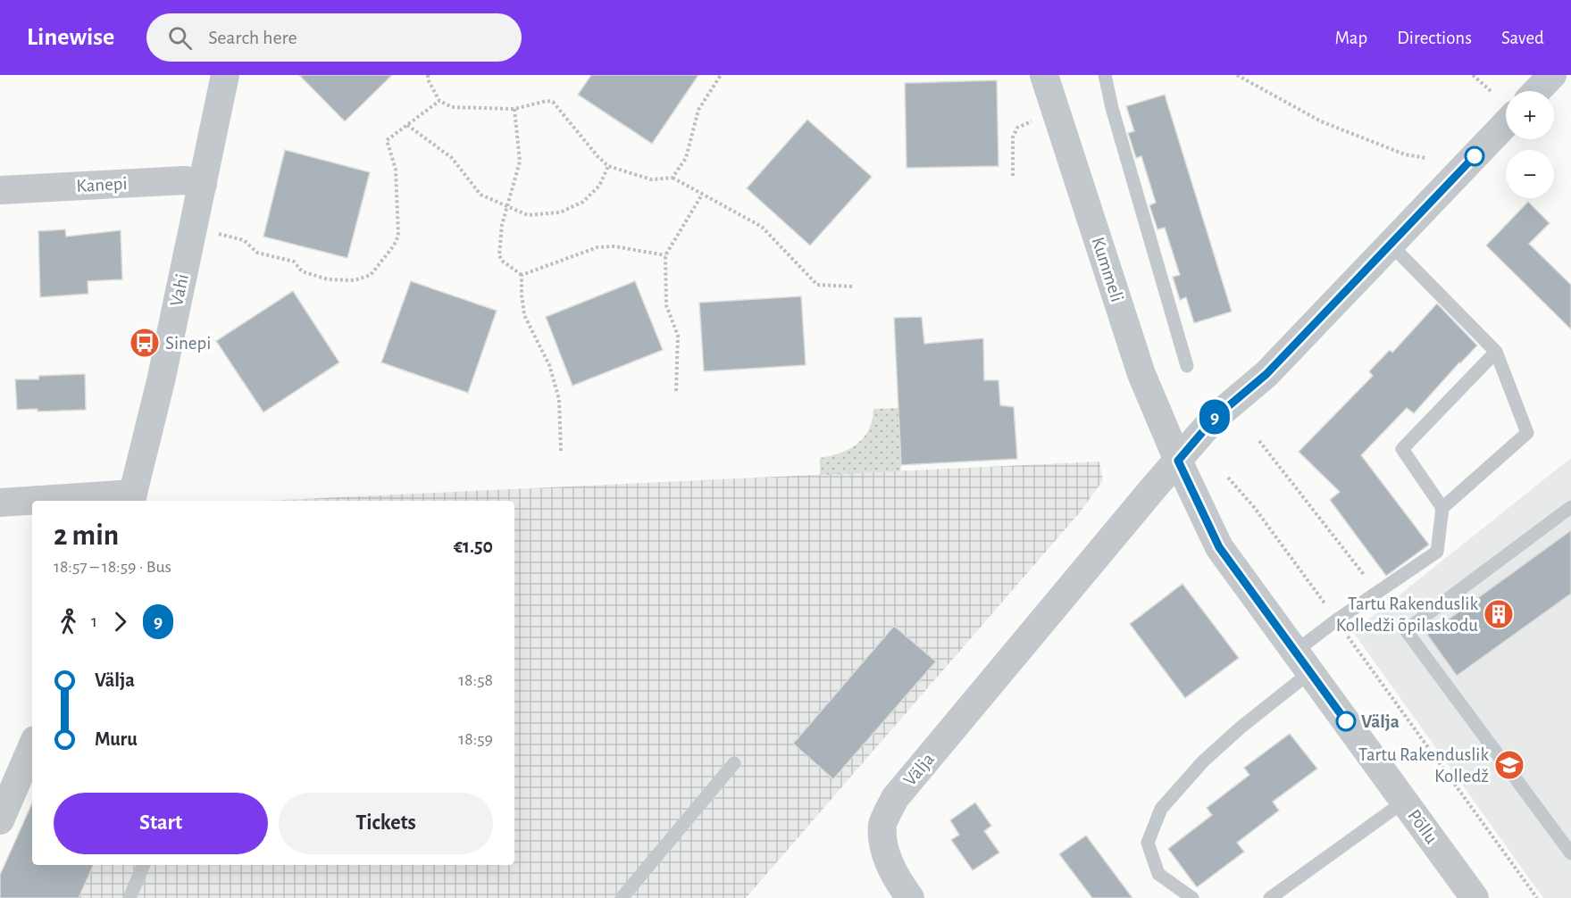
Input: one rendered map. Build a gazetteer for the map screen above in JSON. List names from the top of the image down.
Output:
{
  "streets": {
    "street": [
      "Kanepi",
      "Kummeli",
      "Vahi",
      "Välja",
      "Põllu"
    ]
  },
  "crossings": [
    ["Kanepi", "Vahi"],
    ["Kummeli", "Välja"],
    ["Kummeli", "Põllu"],
    ["Välja", "Põllu"]
  ],
  "places": {
    "bus stop": ["Sinepi"],
    "building": ["Tartu Rakenduslik Kolledži õpilaskodu"],
    "other": ["Välja"],
    "school or university": ["Tartu Rakenduslik Kolledž"]
  },
  "lines": ["bus line 9"],
  "page": {
    "header": "Linewise",
    "search": "Search here",
    "nav": ["Map", "Directions", "Saved"],
    "on_map": "9",
    "map_buttons": ["+", "−"],
    "heading": ["2 min", "18:57 – 18:59 · Bus", "€1.50"],
    "legs": ["1", "9"],
    "list": [
      {
        "name": "Välja",
        "value": "18:58"
      },
      {
        "name": "Muru",
        "value": "18:59"
      }
    ],
    "buttons": ["Start", "Tickets"]
  }
}
